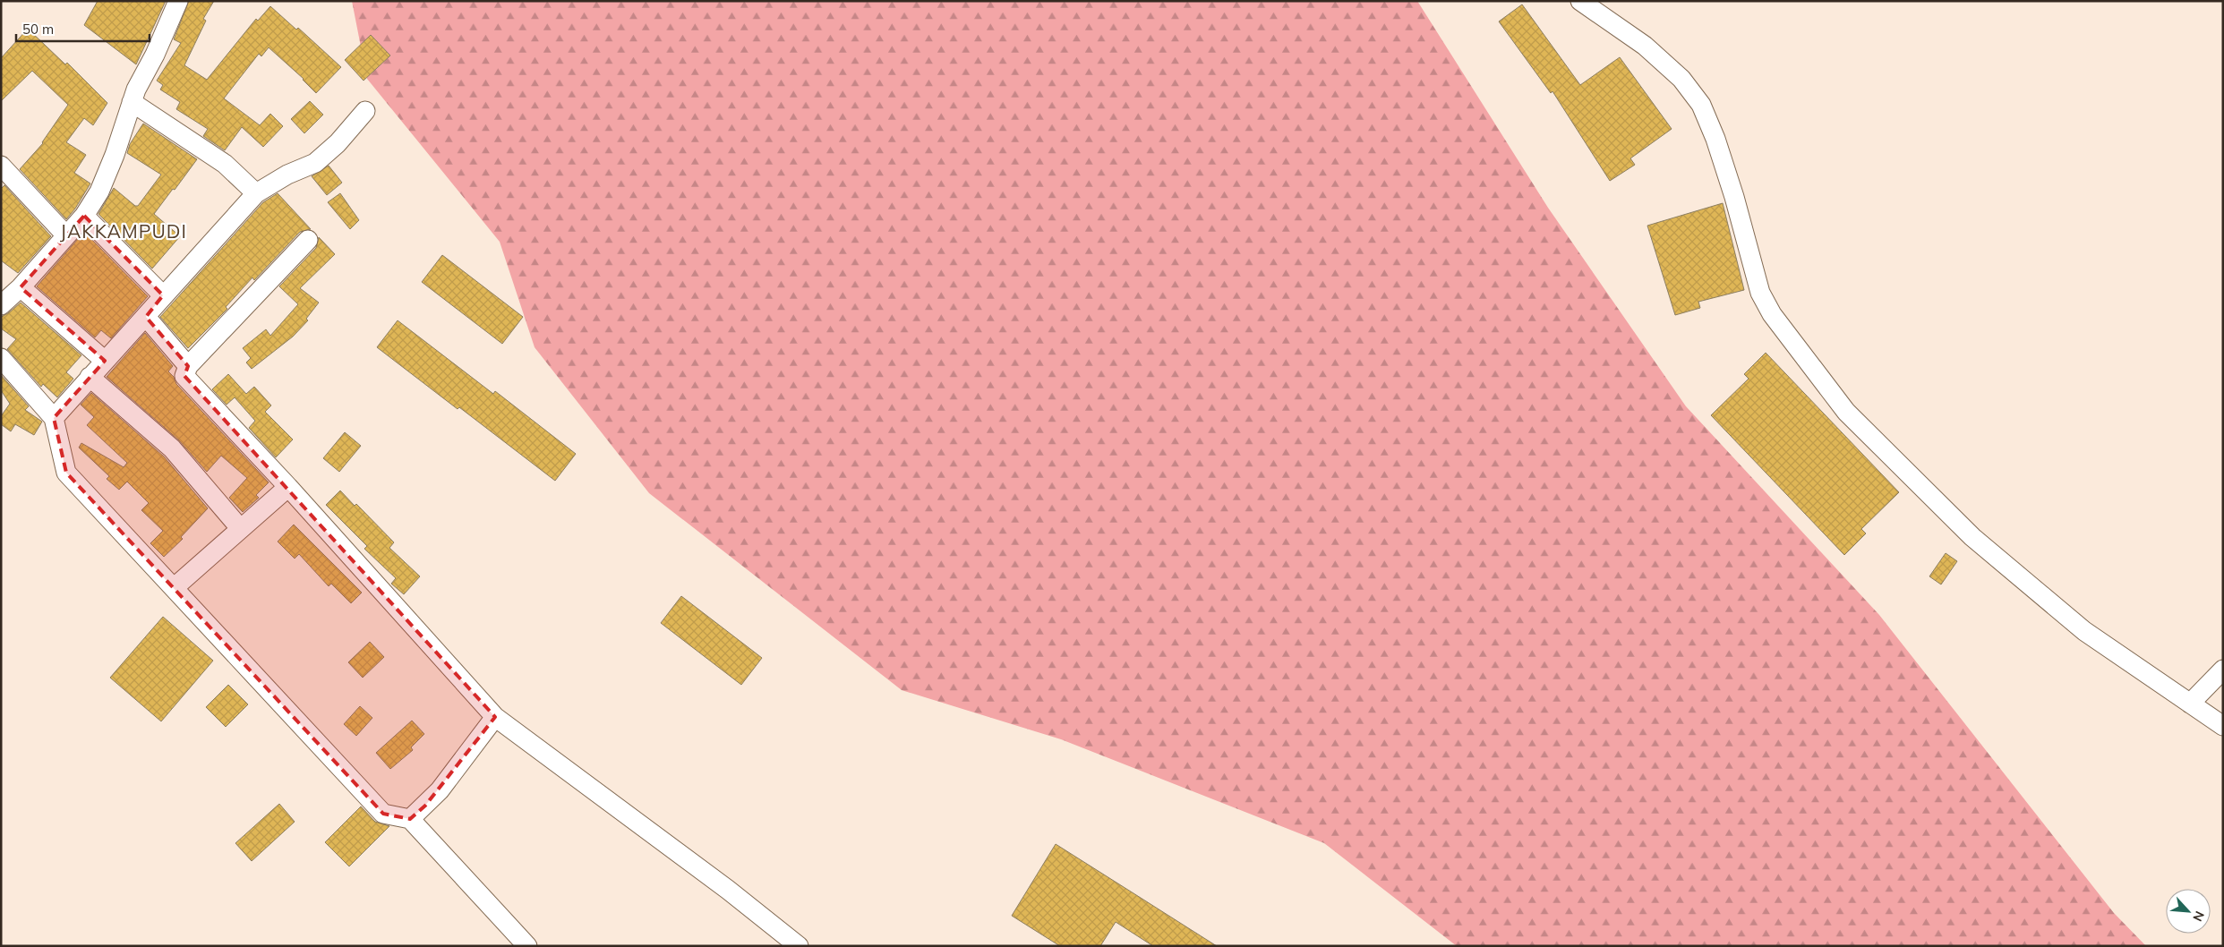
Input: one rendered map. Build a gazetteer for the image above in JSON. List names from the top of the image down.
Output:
{
  "districts": ["JAKKAMPUDI"],
  "scale_bar": "50 m",
  "north": "bottom right"
}
